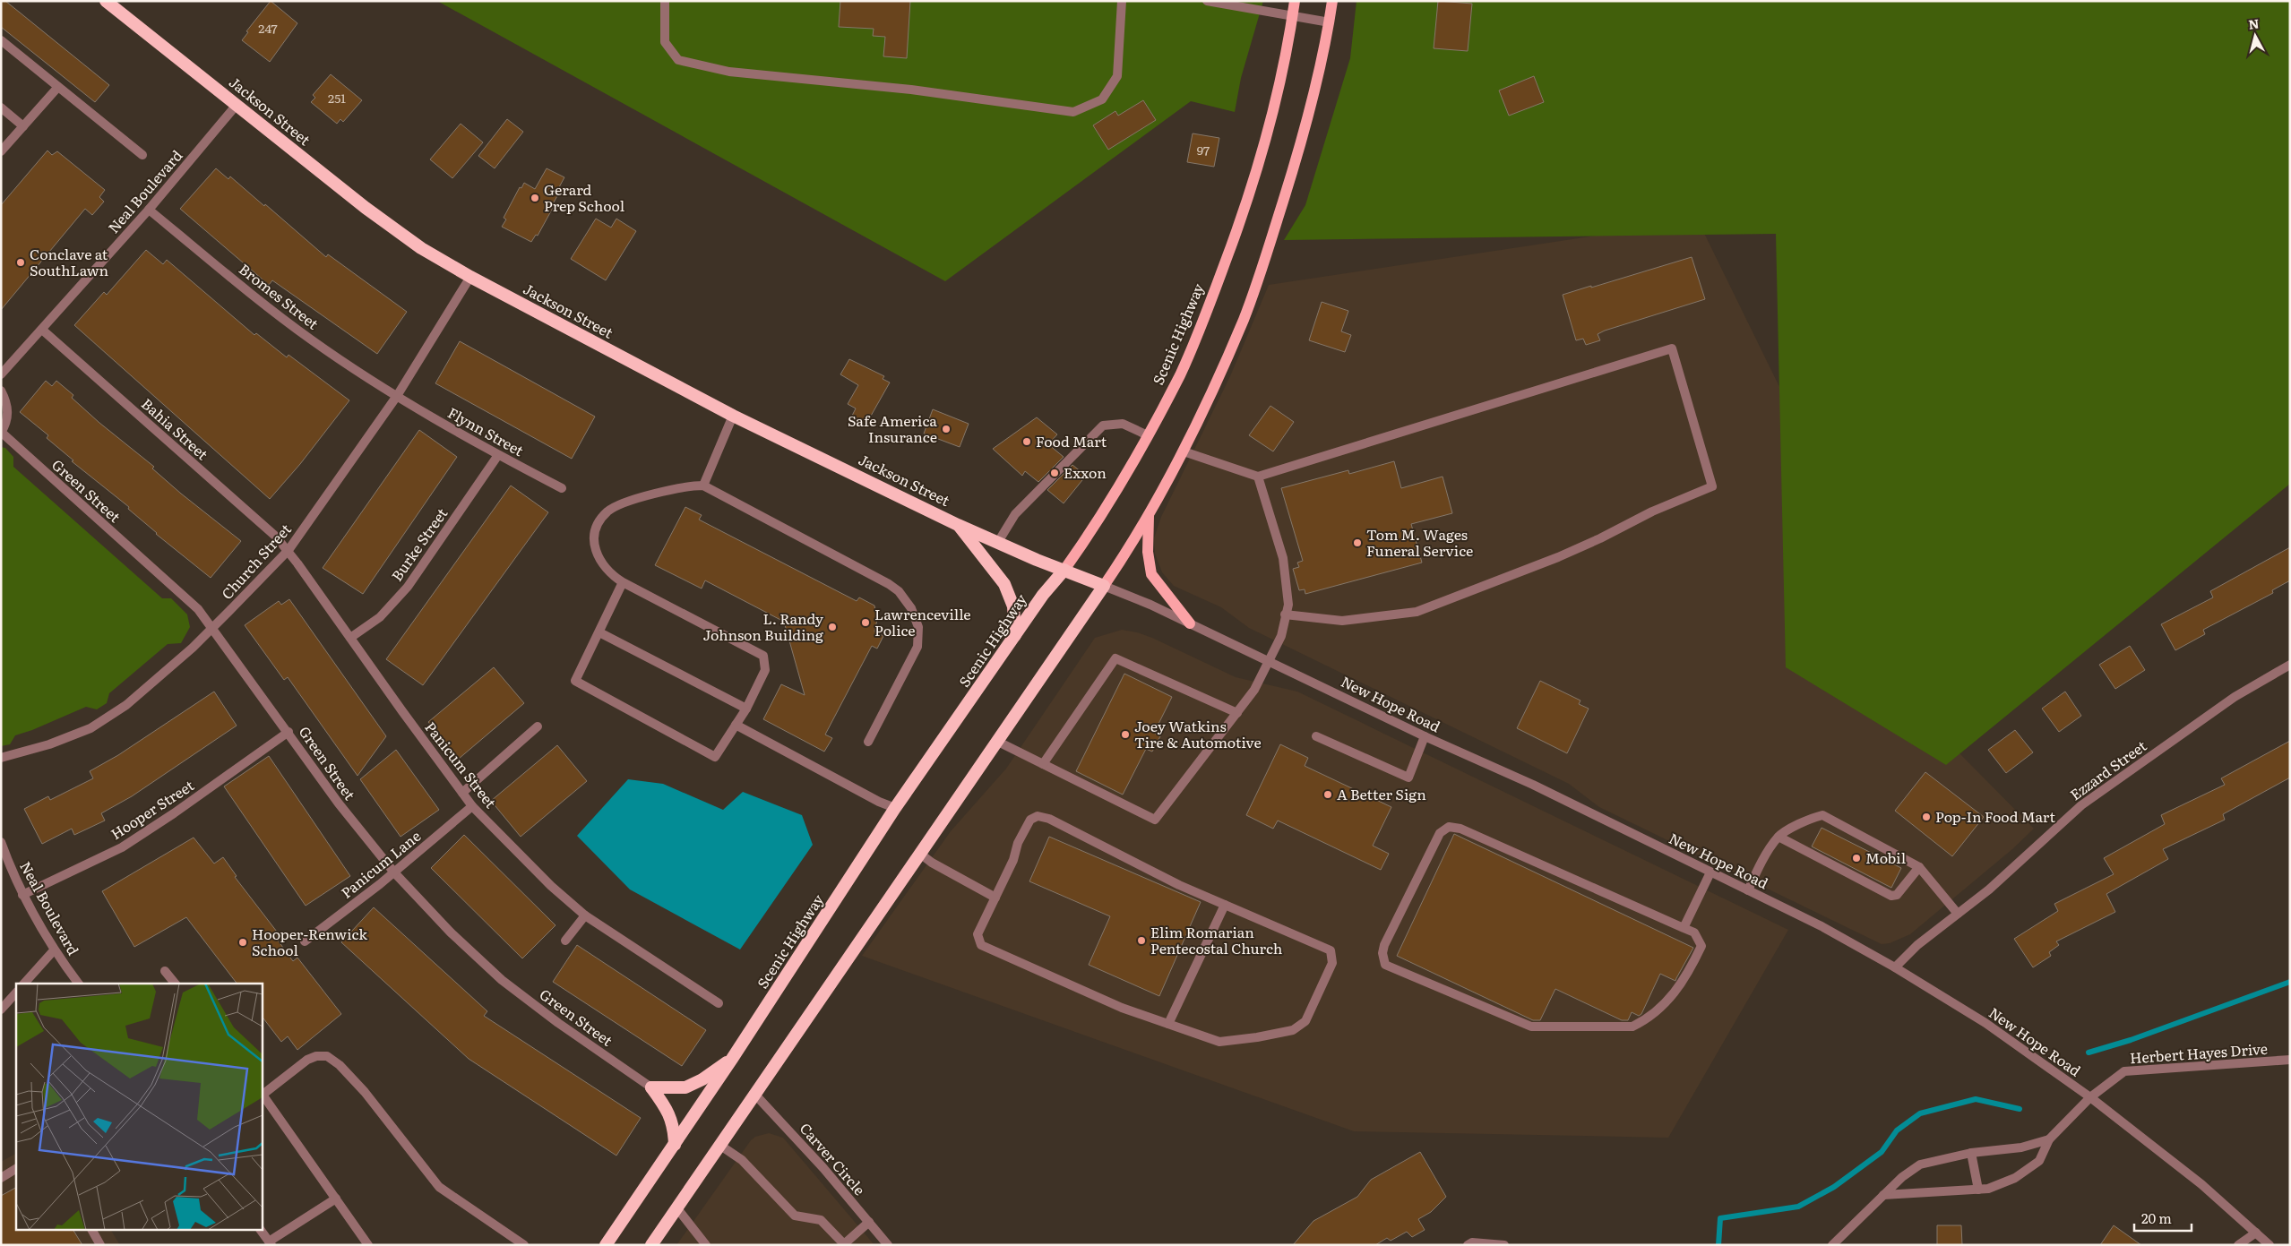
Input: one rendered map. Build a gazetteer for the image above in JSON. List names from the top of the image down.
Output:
{
  "streets": {
    "highway": ["Jackson Street", "Scenic Highway"],
    "street": [
      "Neal Boulevard",
      "Bromes Street",
      "Bahia Street",
      "Flynn Street",
      "Green Street",
      "Burke Street",
      "Church Street",
      "New Hope Road",
      "Panicum Street",
      "Ezzard Street",
      "Hooper Street",
      "Panicum Lane",
      "Herbert Hayes Drive",
      "Carver Circle"
    ]
  },
  "crossings": [
    ["Jackson Street", "Neal Boulevard"],
    ["Jackson Street", "Scenic Highway"],
    ["Jackson Street", "Church Street"],
    ["Jackson Street", "New Hope Road"],
    ["Neal Boulevard", "Bromes Street"],
    ["Neal Boulevard", "Bahia Street"],
    ["Neal Boulevard", "Hooper Street"],
    ["Bromes Street", "Flynn Street"],
    ["Bromes Street", "Church Street"],
    ["Bahia Street", "Church Street"],
    ["Bahia Street", "Panicum Street"],
    ["Flynn Street", "Burke Street"],
    ["Flynn Street", "Church Street"],
    ["Green Street", "Church Street"],
    ["Green Street", "Hooper Street"],
    ["Green Street", "Panicum Lane"],
    ["Burke Street", "Panicum Street"],
    ["Church Street", "Panicum Street"],
    ["New Hope Road", "Ezzard Street"],
    ["New Hope Road", "Herbert Hayes Drive"],
    ["Panicum Street", "Panicum Lane"]
  ],
  "places": [
    "Gerard Prep School",
    "Conclave at SouthLawn",
    "Safe America Insurance",
    "Food Mart",
    "Exxon",
    "Tom M. Wages Funeral Service",
    "Lawrenceville Police",
    "L. Randy Johnson Building",
    "Joey Watkins Tire & Automotive",
    "A Better Sign",
    "Pop-In Food Mart",
    "Mobil",
    "Elim Romarian Pentecostal Church",
    "Hooper-Renwick School"
  ],
  "house_numbers": ["247", "251", "97"],
  "scale_bar": "20 m",
  "north": "top"
}
